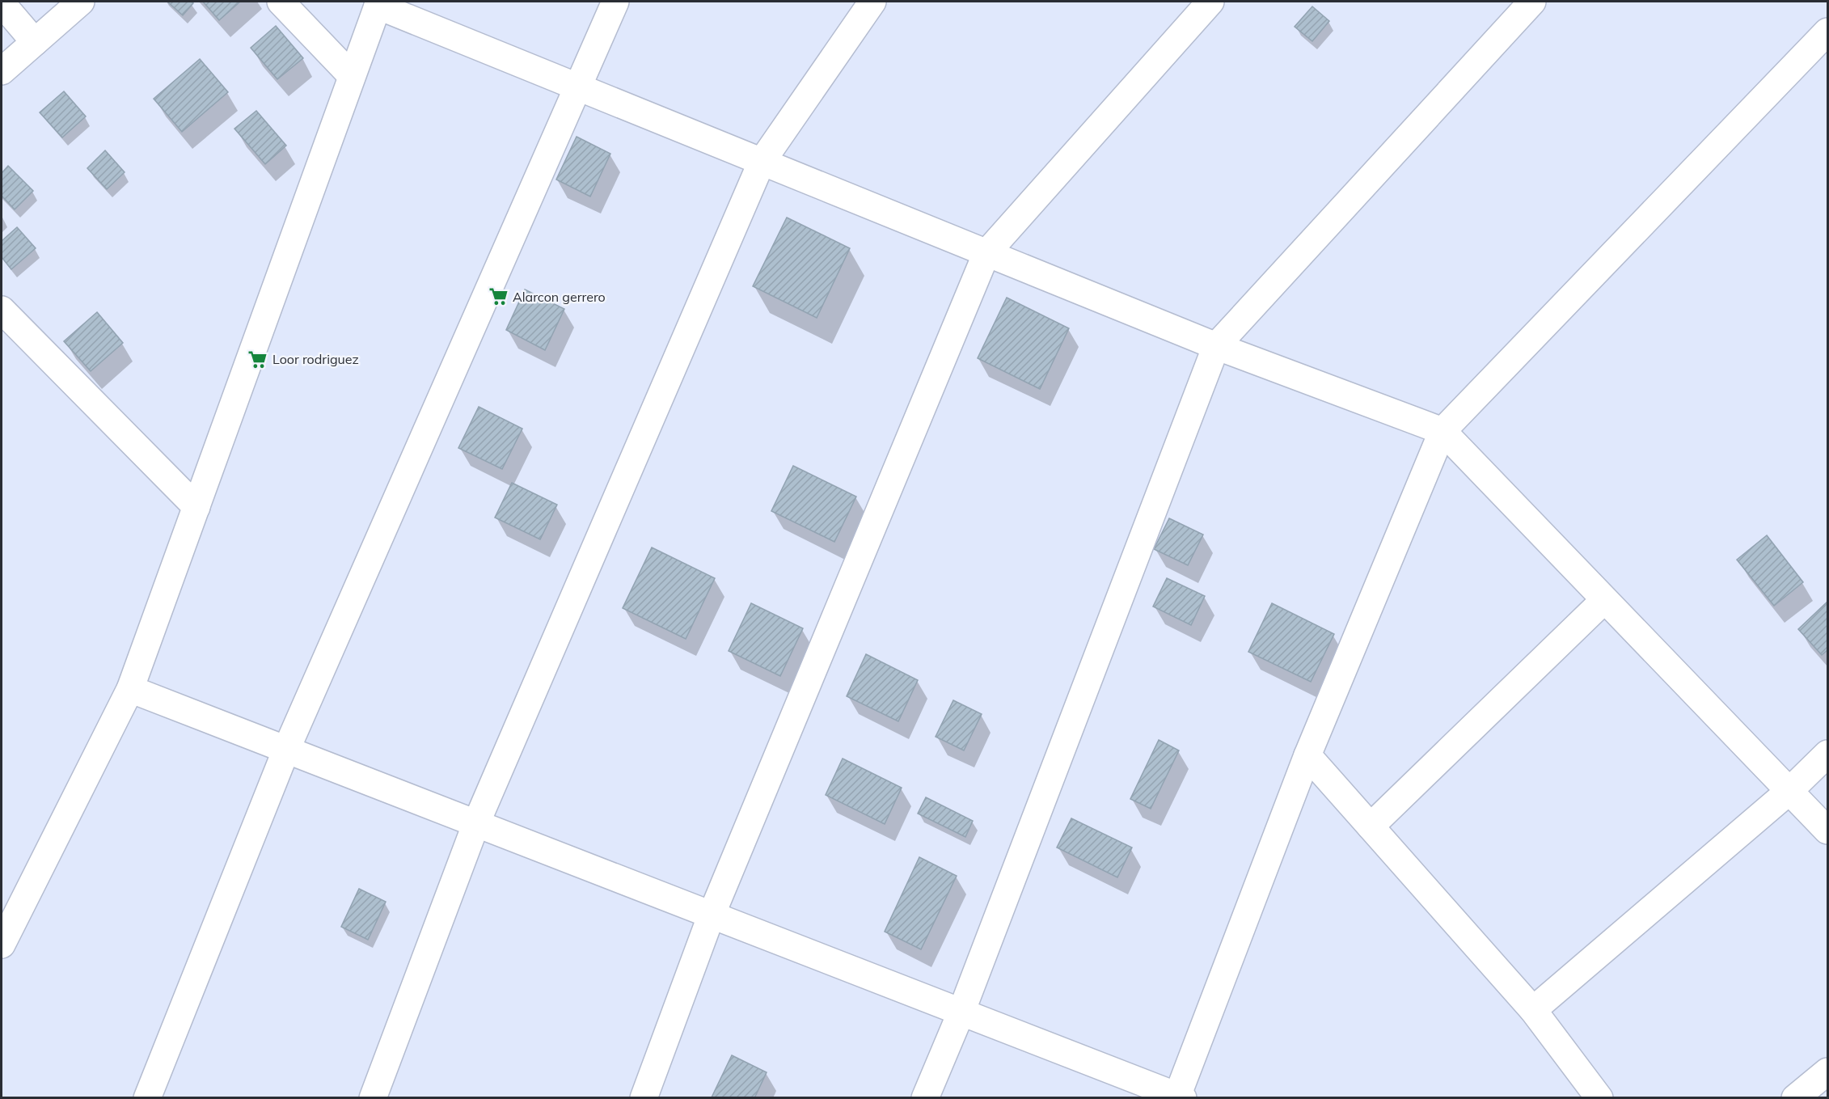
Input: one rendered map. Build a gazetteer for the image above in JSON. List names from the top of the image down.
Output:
{
  "places": {
    "supermarket": ["Alarcon gerrero", "Loor rodriguez"]
  }
}
